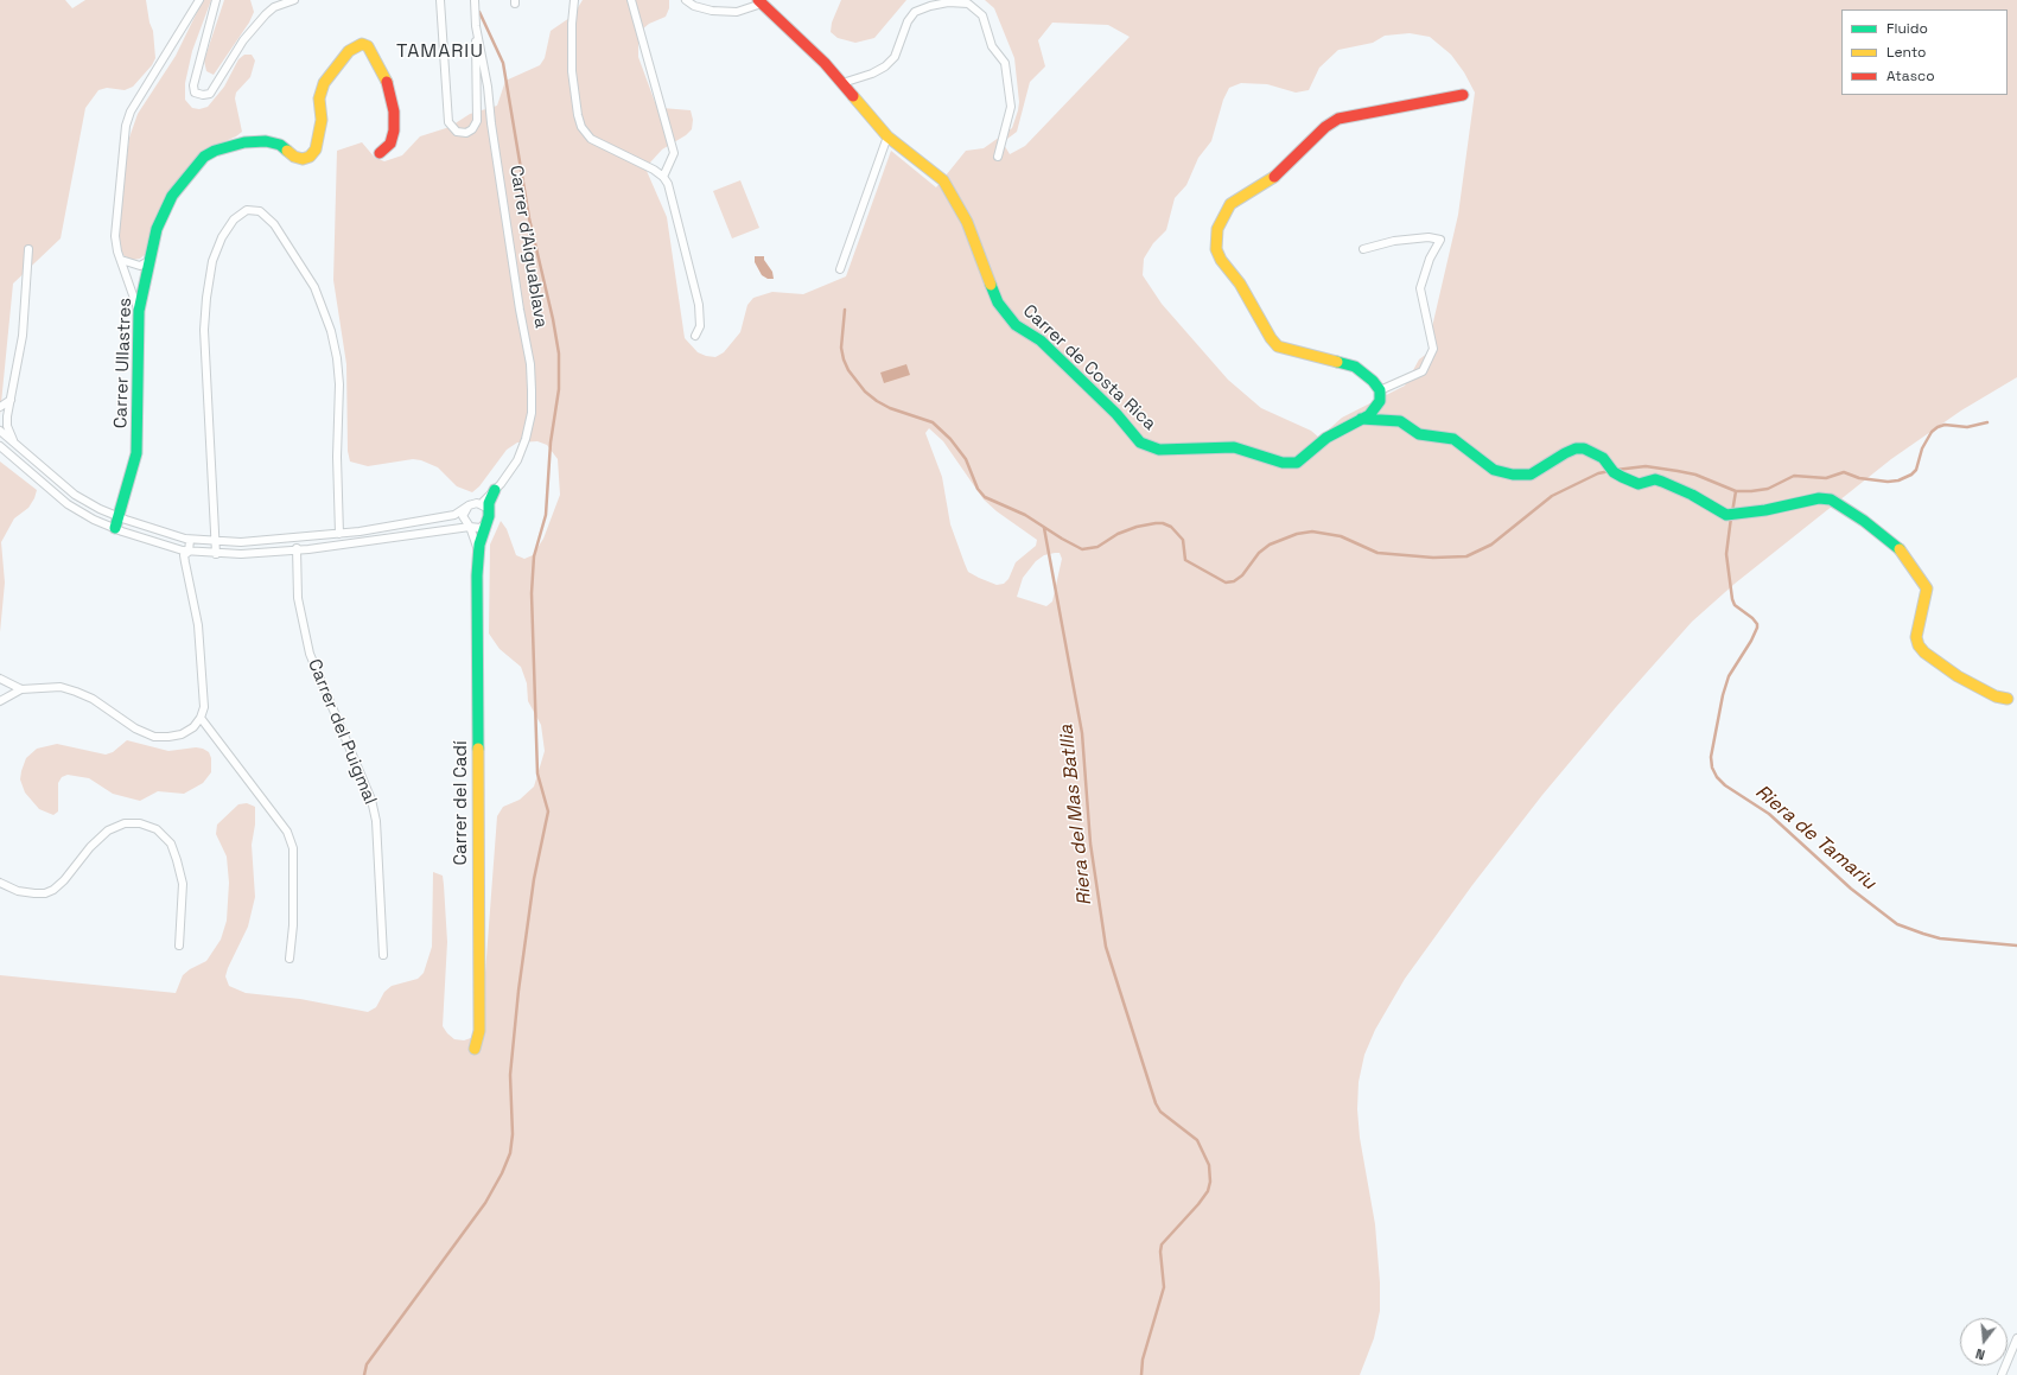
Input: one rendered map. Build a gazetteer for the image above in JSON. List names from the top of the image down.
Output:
{
  "streets": {
    "street": [
      "Carrer d'Aiguablava",
      "Carrer Ullastres",
      "Carrer de Costa Rica",
      "Carrer del Puigmal",
      "Carrer del Cadí"
    ]
  },
  "crossings": [
    ["Carrer d'Aiguablava", "Carrer del Cadí"]
  ],
  "districts": ["TAMARIU"],
  "water": ["Riera del Mas Batllia", "Riera de Tamariu"],
  "legend": ["Fluido", "Lento", "Atasco"],
  "north": "bottom"
}
